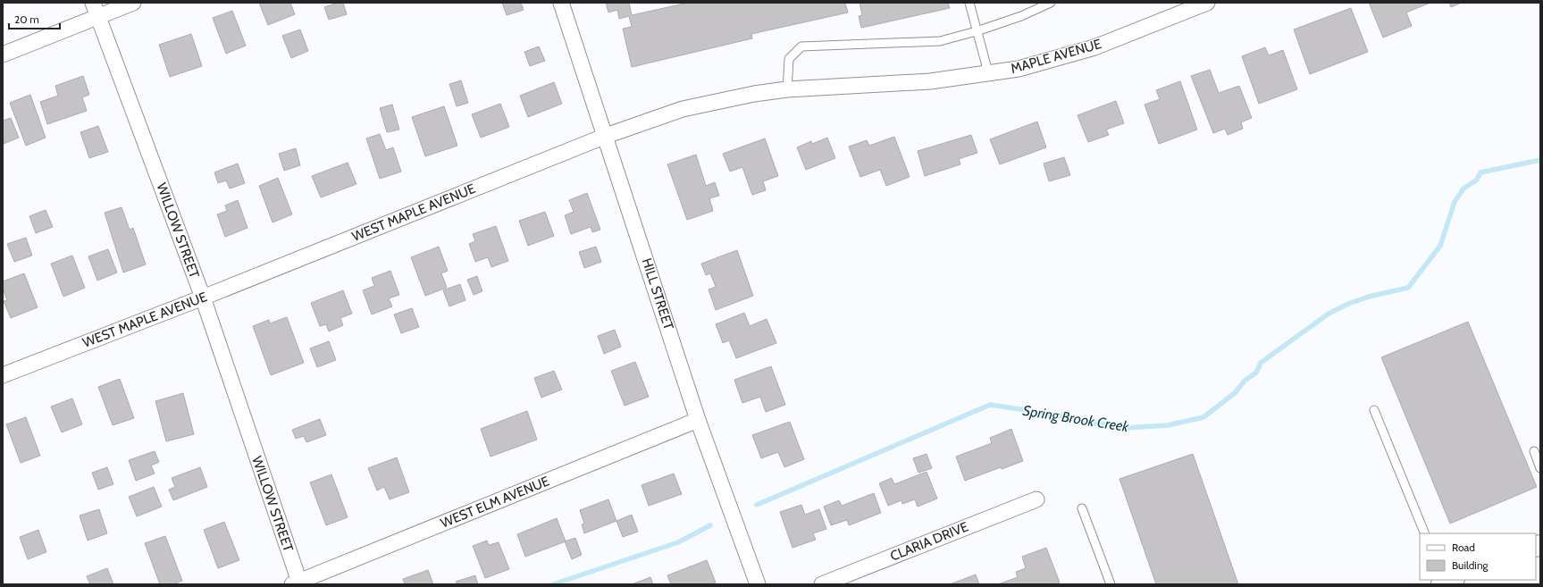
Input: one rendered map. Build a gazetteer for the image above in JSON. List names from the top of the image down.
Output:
{
  "streets": {
    "street": [
      "MAPLE AVENUE",
      "WEST MAPLE AVENUE",
      "WILLOW STREET",
      "HILL STREET",
      "WEST ELM AVENUE",
      "CLARIA DRIVE"
    ]
  },
  "crossings": [
    ["MAPLE AVENUE", "WEST MAPLE AVENUE"],
    ["WEST MAPLE AVENUE", "WILLOW STREET"],
    ["WEST MAPLE AVENUE", "HILL STREET"],
    ["WILLOW STREET", "WEST ELM AVENUE"],
    ["HILL STREET", "WEST ELM AVENUE"]
  ],
  "water": ["Spring Brook Creek"],
  "legend": ["Road", "Building"],
  "scale_bar": "20 m"
}
